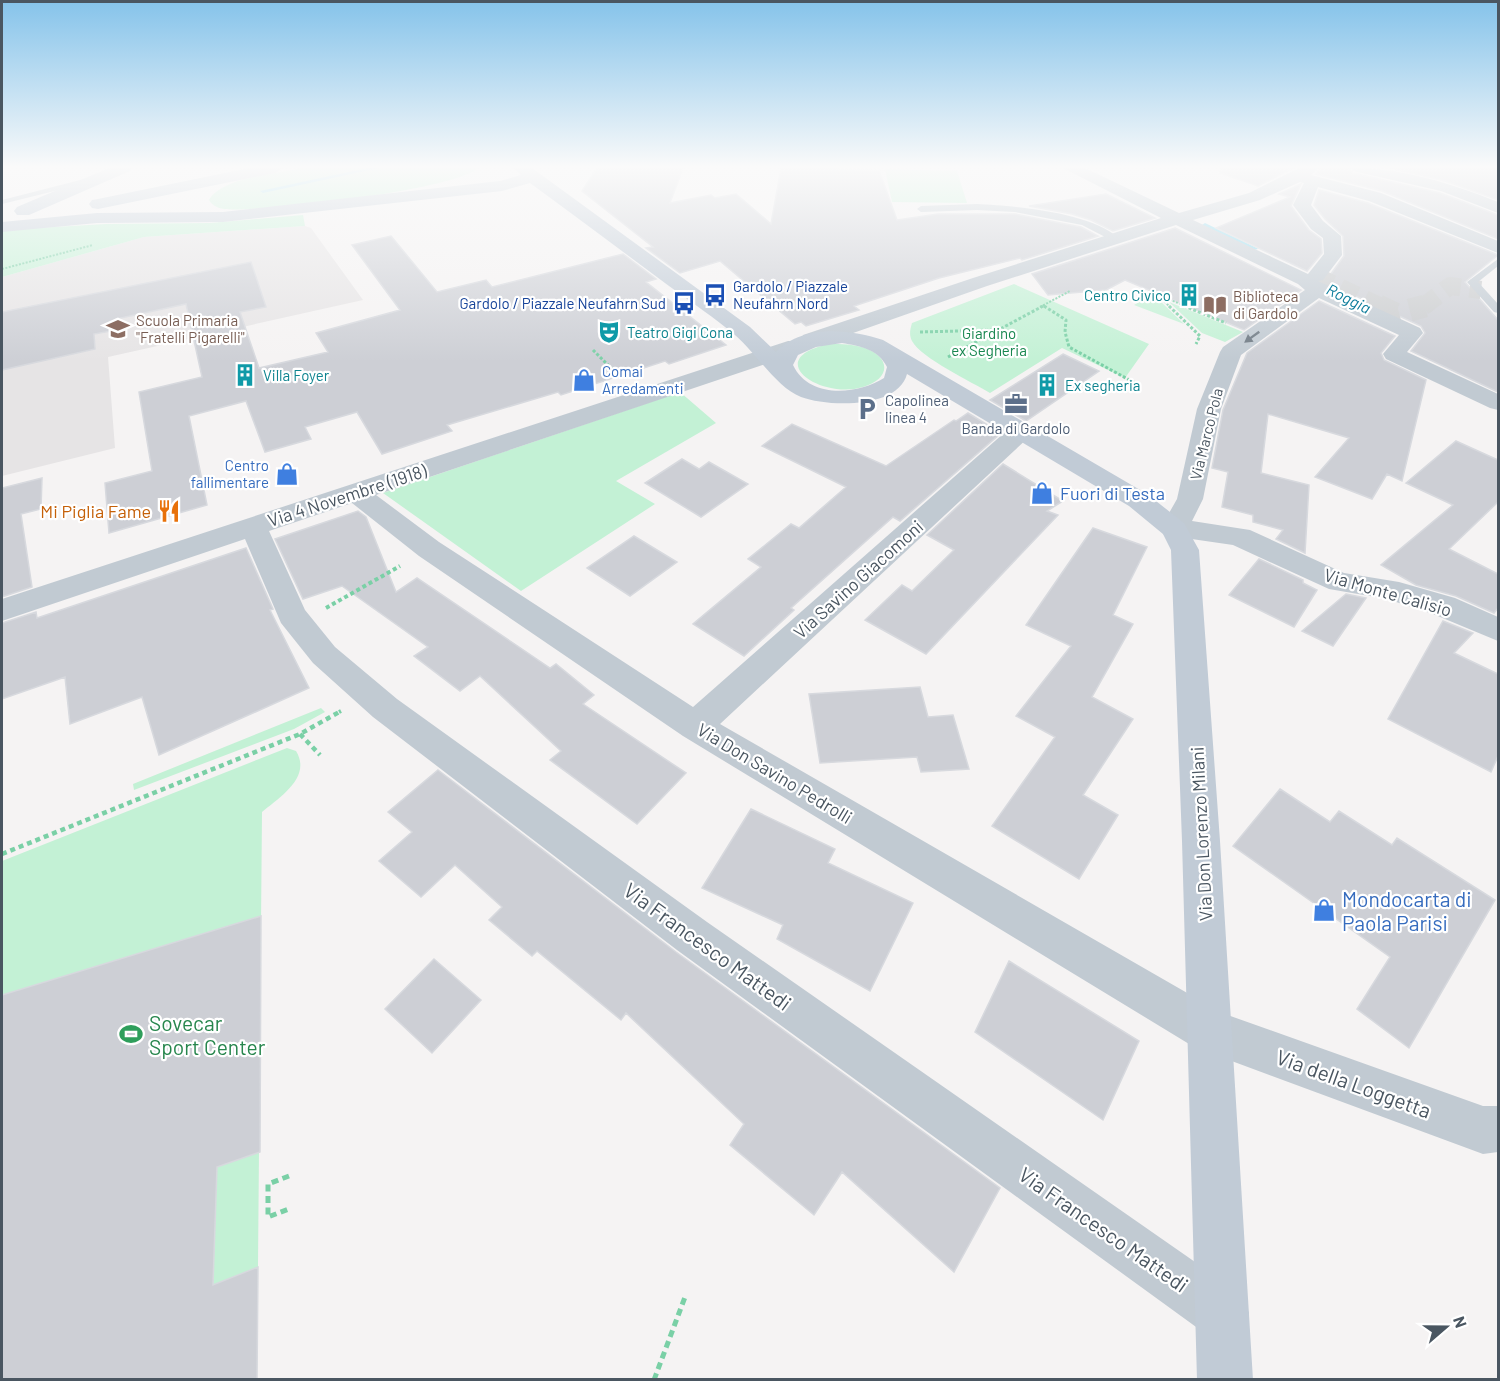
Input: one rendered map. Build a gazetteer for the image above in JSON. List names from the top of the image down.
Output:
{
  "streets": {
    "main road": ["Via Don Lorenzo Milani"],
    "street": [
      "Via Marco Pola",
      "Via 4 Novembre (1918)",
      "Via Savino Giacomoni",
      "Via Monte Calisio",
      "Via Don Savino Pedrolli",
      "Via Francesco Mattedi",
      "Via della Loggetta"
    ]
  },
  "crossings": [
    ["Via Marco Pola", "Via Monte Calisio"],
    ["Via Marco Pola", "Via Don Lorenzo Milani"],
    ["Via 4 Novembre (1918)", "Via Don Savino Pedrolli"],
    ["Via 4 Novembre (1918)", "Via Don Lorenzo Milani"],
    ["Via 4 Novembre (1918)", "Via Francesco Mattedi"],
    ["Via Savino Giacomoni", "Via Don Savino Pedrolli"],
    ["Via Savino Giacomoni", "Via Don Lorenzo Milani"],
    ["Via Monte Calisio", "Via Don Lorenzo Milani"],
    ["Via Don Savino Pedrolli", "Via Don Lorenzo Milani"],
    ["Via Don Savino Pedrolli", "Via della Loggetta"],
    ["Via Don Lorenzo Milani", "Via Francesco Mattedi"],
    ["Via Don Lorenzo Milani", "Via della Loggetta"]
  ],
  "one_way": ["Via Marco Pola"],
  "water": ["Roggia"],
  "parks": ["Giardino ex Segheria"],
  "places": {
    "bus stop": ["Gardolo / Piazzale Neufahrn Nord", "Gardolo / Piazzale Neufahrn Sud"],
    "building": ["Centro Civico", "Villa Foyer", "Ex segheria"],
    "library": ["Biblioteca di Gardolo"],
    "school or university": ["Scuola Primaria \"Fratelli Pigarelli\""],
    "theatre": ["Teatro Gigi Cona"],
    "shop": [
      "Comai Arredamenti",
      "Centro fallimentare",
      "Fuori di Testa",
      "Mondocarta di Paola Parisi"
    ],
    "office": ["Banda di Gardolo"],
    "parking": ["Capolinea linea 4"],
    "restaurant": ["Mi Piglia Fame"],
    "sports": ["Sovecar Sport Center"]
  },
  "north": "right"
}
